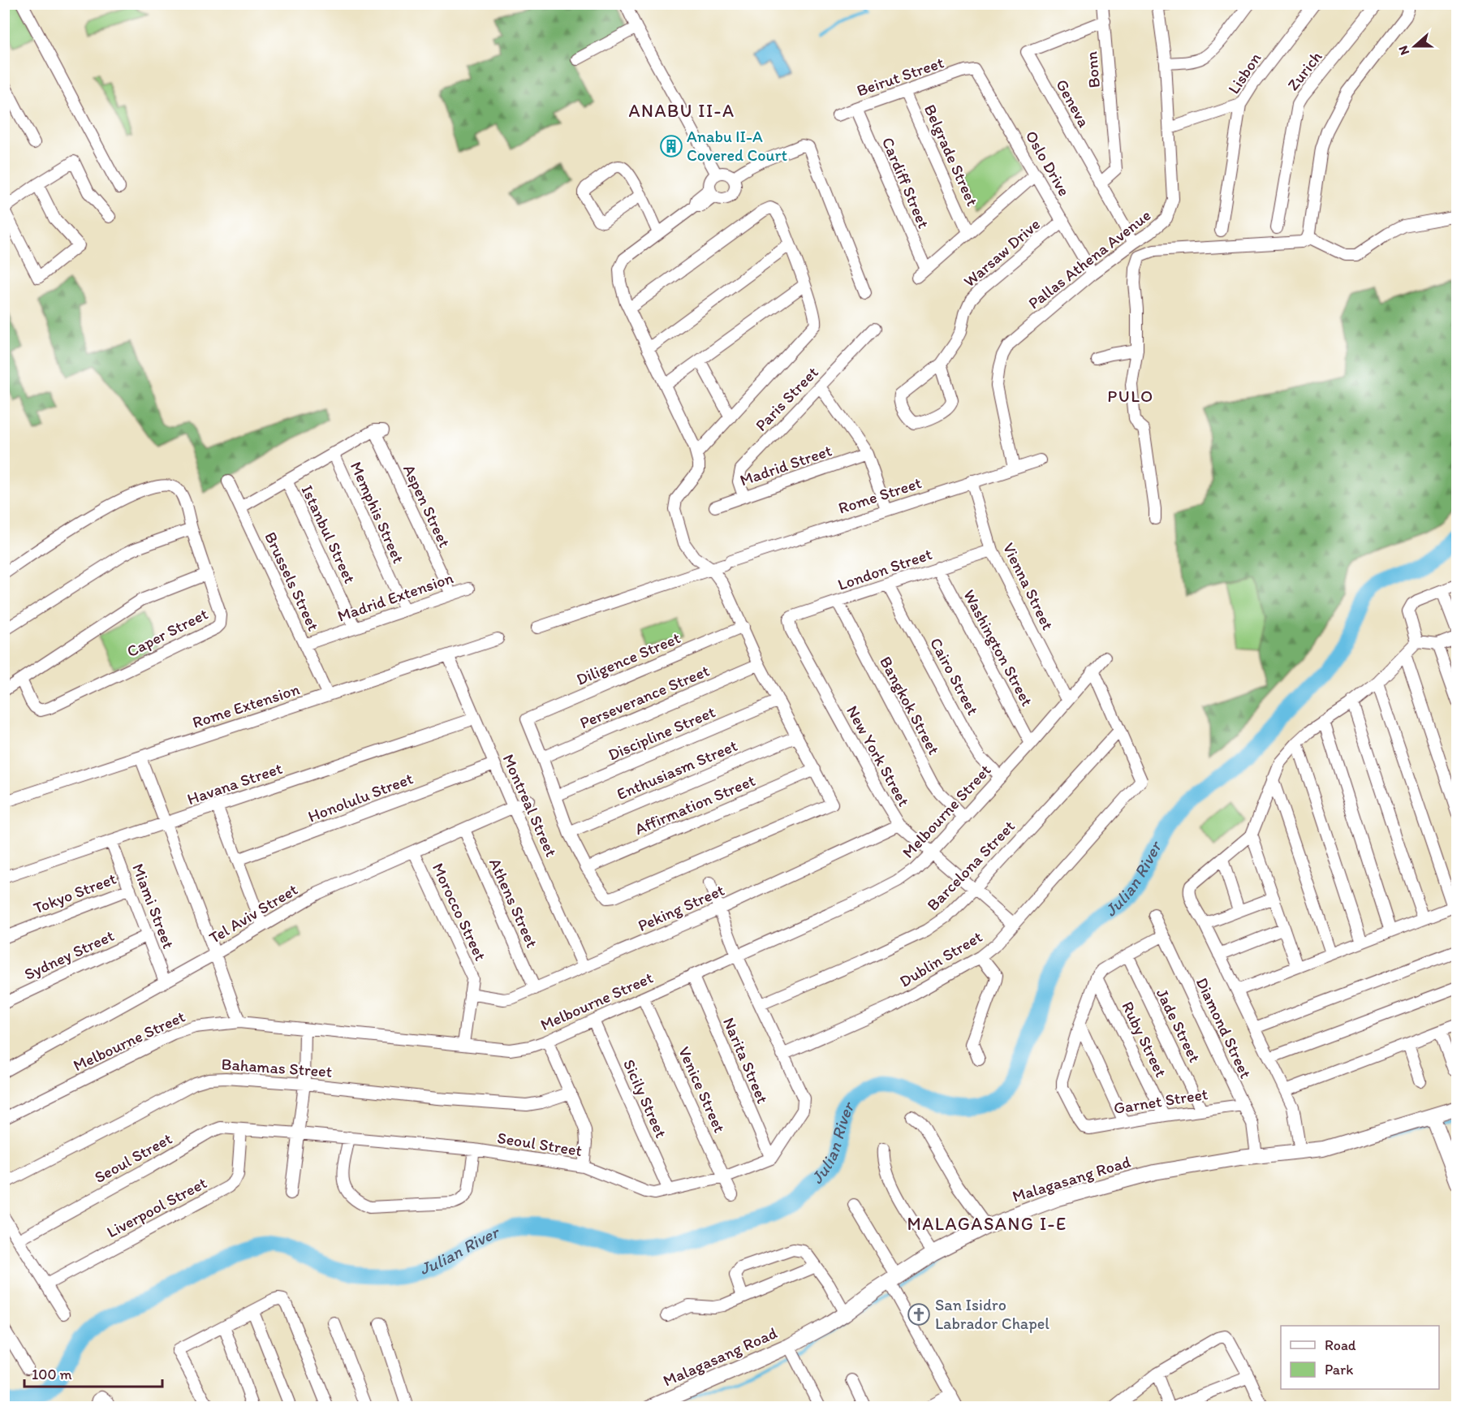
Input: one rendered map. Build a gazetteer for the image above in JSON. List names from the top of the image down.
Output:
{
  "streets": {
    "main road": ["Malagasang Road"],
    "street": [
      "Bonn",
      "Zurich",
      "Lisbon",
      "Beirut Street",
      "Geneva",
      "Belgrade Street",
      "Oslo Drive",
      "Cardiff Street",
      "Warsaw Drive",
      "Pallas Athena Avenue",
      "Paris Street",
      "Madrid Street",
      "Rome Street",
      "Aspen Street",
      "Memphis Street",
      "Istanbul Street",
      "London Street",
      "Brussels Street",
      "Vienna Street",
      "Madrid Extension",
      "Caper Street",
      "Washington Street",
      "Diligence Street",
      "Cairo Street",
      "Perseverance Street",
      "Rome Extension",
      "Bangkok Street",
      "Discipline Street",
      "New York Street",
      "Enthusiasm Street",
      "Havana Street",
      "Honolulu Street",
      "Affirmation Street",
      "Montreal Street",
      "Melbourne Street",
      "Barcelona Street",
      "Tokyo Street",
      "Athens Street",
      "Miami Street",
      "Peking Street",
      "Morocco Street",
      "Tel Aviv Street",
      "Sydney Street",
      "Dublin Street",
      "Jade Street",
      "Diamond Street",
      "Ruby Street",
      "Narita Street",
      "Bahamas Street",
      "Venice Street",
      "Sicily Street",
      "Garnet Street",
      "Seoul Street",
      "Liverpool Street"
    ]
  },
  "crossings": [
    ["Bonn", "Geneva"],
    ["Beirut Street", "Belgrade Street"],
    ["Beirut Street", "Oslo Drive"],
    ["Beirut Street", "Cardiff Street"],
    ["Geneva", "Pallas Athena Avenue"],
    ["Oslo Drive", "Warsaw Drive"],
    ["Oslo Drive", "Pallas Athena Avenue"],
    ["Pallas Athena Avenue", "Rome Street"],
    ["Paris Street", "Madrid Street"],
    ["Rome Street", "Vienna Street"],
    ["Aspen Street", "Memphis Street"],
    ["Aspen Street", "Madrid Extension"],
    ["Memphis Street", "Madrid Extension"],
    ["Istanbul Street", "Madrid Extension"],
    ["London Street", "Vienna Street"],
    ["London Street", "Washington Street"],
    ["London Street", "Cairo Street"],
    ["London Street", "Bangkok Street"],
    ["London Street", "New York Street"],
    ["Brussels Street", "Madrid Extension"],
    ["Brussels Street", "Rome Extension"],
    ["Vienna Street", "Melbourne Street"],
    ["Washington Street", "Melbourne Street"],
    ["Diligence Street", "Perseverance Street"],
    ["Cairo Street", "Melbourne Street"],
    ["Rome Extension", "Montreal Street"],
    ["Bangkok Street", "Melbourne Street"],
    ["New York Street", "Melbourne Street"],
    ["New York Street", "Barcelona Street"],
    ["New York Street", "Peking Street"],
    ["New York Street", "Dublin Street"],
    ["Havana Street", "Montreal Street"],
    ["Havana Street", "Miami Street"],
    ["Honolulu Street", "Montreal Street"],
    ["Montreal Street", "Peking Street"],
    ["Montreal Street", "Tel Aviv Street"],
    ["Melbourne Street", "Morocco Street"],
    ["Melbourne Street", "Narita Street"],
    ["Melbourne Street", "Venice Street"],
    ["Melbourne Street", "Sicily Street"],
    ["Barcelona Street", "Dublin Street"],
    ["Tokyo Street", "Miami Street"],
    ["Athens Street", "Peking Street"],
    ["Athens Street", "Tel Aviv Street"],
    ["Miami Street", "Tel Aviv Street"],
    ["Miami Street", "Sydney Street"],
    ["Peking Street", "Morocco Street"],
    ["Morocco Street", "Tel Aviv Street"],
    ["Jade Street", "Garnet Street"],
    ["Diamond Street", "Garnet Street"],
    ["Diamond Street", "Malagasang Road"],
    ["Ruby Street", "Garnet Street"],
    ["Narita Street", "Seoul Street"],
    ["Venice Street", "Seoul Street"],
    ["Sicily Street", "Seoul Street"],
    ["Seoul Street", "Liverpool Street"]
  ],
  "districts": ["ANABU II-A", "PULO", "MALAGASANG I-E"],
  "water": ["Julian River"],
  "places": {
    "building": ["Anabu II-A Covered Court"],
    "church": ["San Isidro Labrador Chapel"]
  },
  "legend": ["Road", "Park"],
  "scale_bar": "100 m",
  "north": "left"
}
